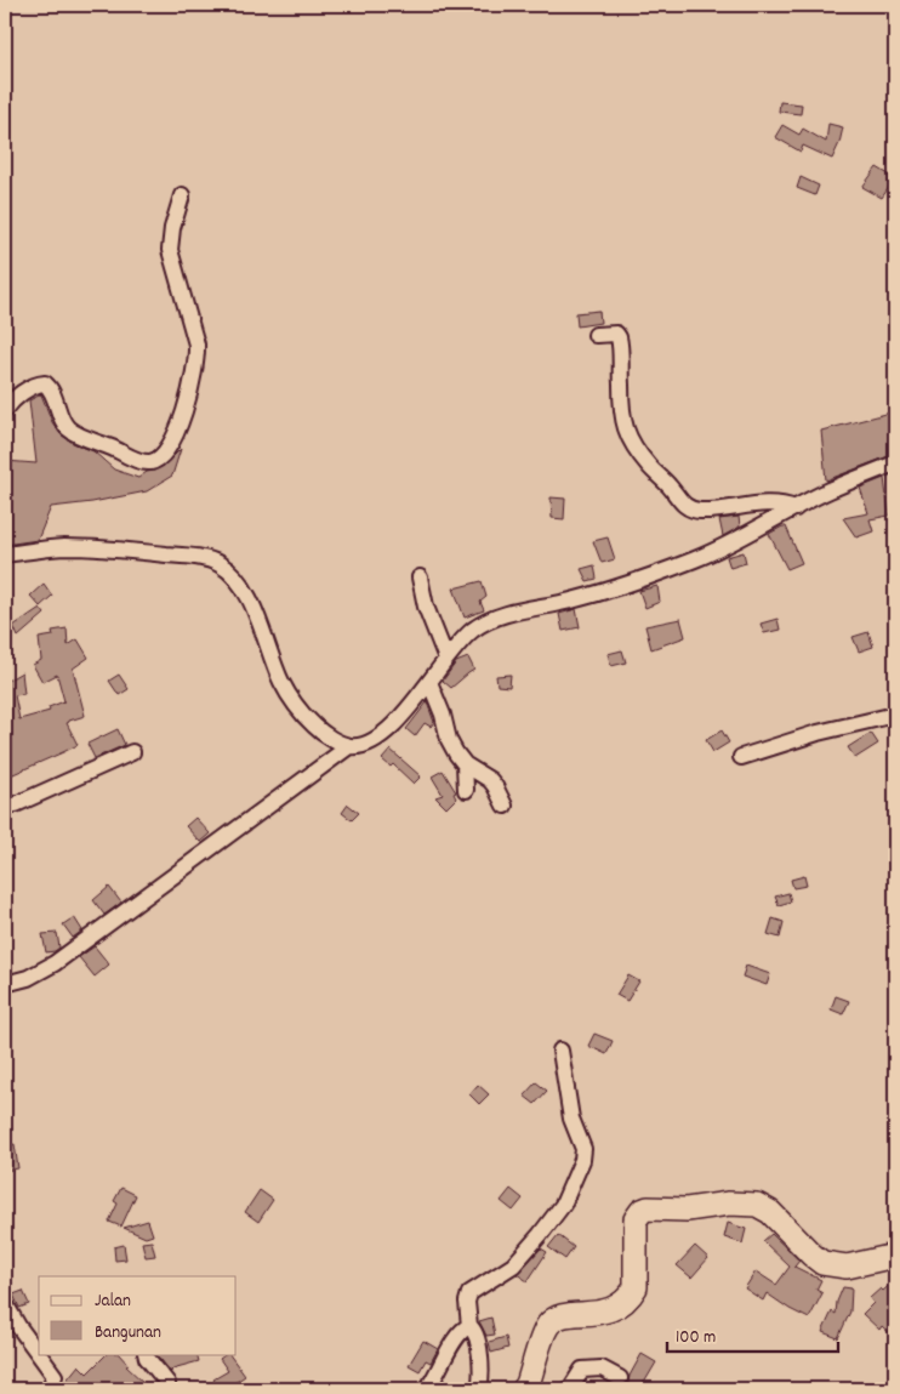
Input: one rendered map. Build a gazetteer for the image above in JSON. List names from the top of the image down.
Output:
{
  "legend": ["Jalan", "Bangunan"],
  "scale_bar": "100 m"
}
